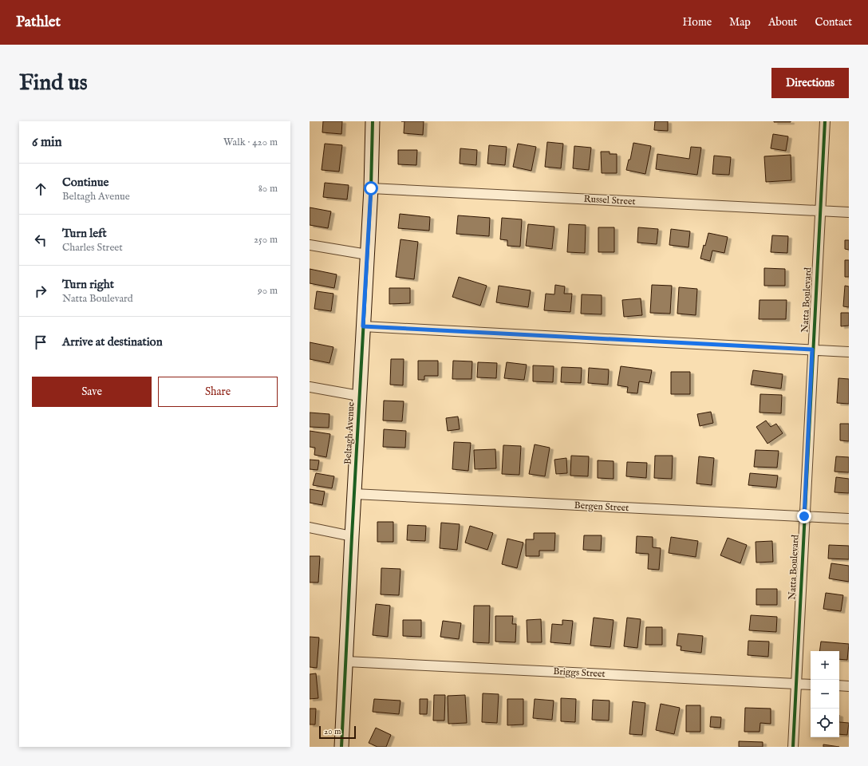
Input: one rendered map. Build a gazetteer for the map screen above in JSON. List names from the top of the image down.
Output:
{
  "streets": {
    "street": [
      "Russel Street",
      "Natta Boulevard",
      "Beltagh Avenue",
      "Bergen Street",
      "Briggs Street"
    ]
  },
  "crossings": [
    ["Russel Street", "Natta Boulevard"],
    ["Russel Street", "Beltagh Avenue"],
    ["Natta Boulevard", "Bergen Street"],
    ["Natta Boulevard", "Briggs Street"],
    ["Beltagh Avenue", "Bergen Street"],
    ["Beltagh Avenue", "Briggs Street"]
  ],
  "scale_bar": "20 m",
  "page": {
    "header": "Pathlet",
    "nav": [
      "Home",
      "Map",
      "About",
      "Contact"
    ],
    "buttons": [
      "Directions",
      ["Save", "Share"]
    ],
    "title": "Find us",
    "heading": ["6 min", "Walk · 420 m"],
    "list": [
      ["Continue", "Beltagh Avenue", "80 m"],
      ["Turn left", "Charles Street", "250 m"],
      ["Turn right", "Natta Boulevard", "90 m"],
      "Arrive at destination"
    ],
    "map_buttons": ["+", "−"],
    "scale": "20 m"
  }
}
